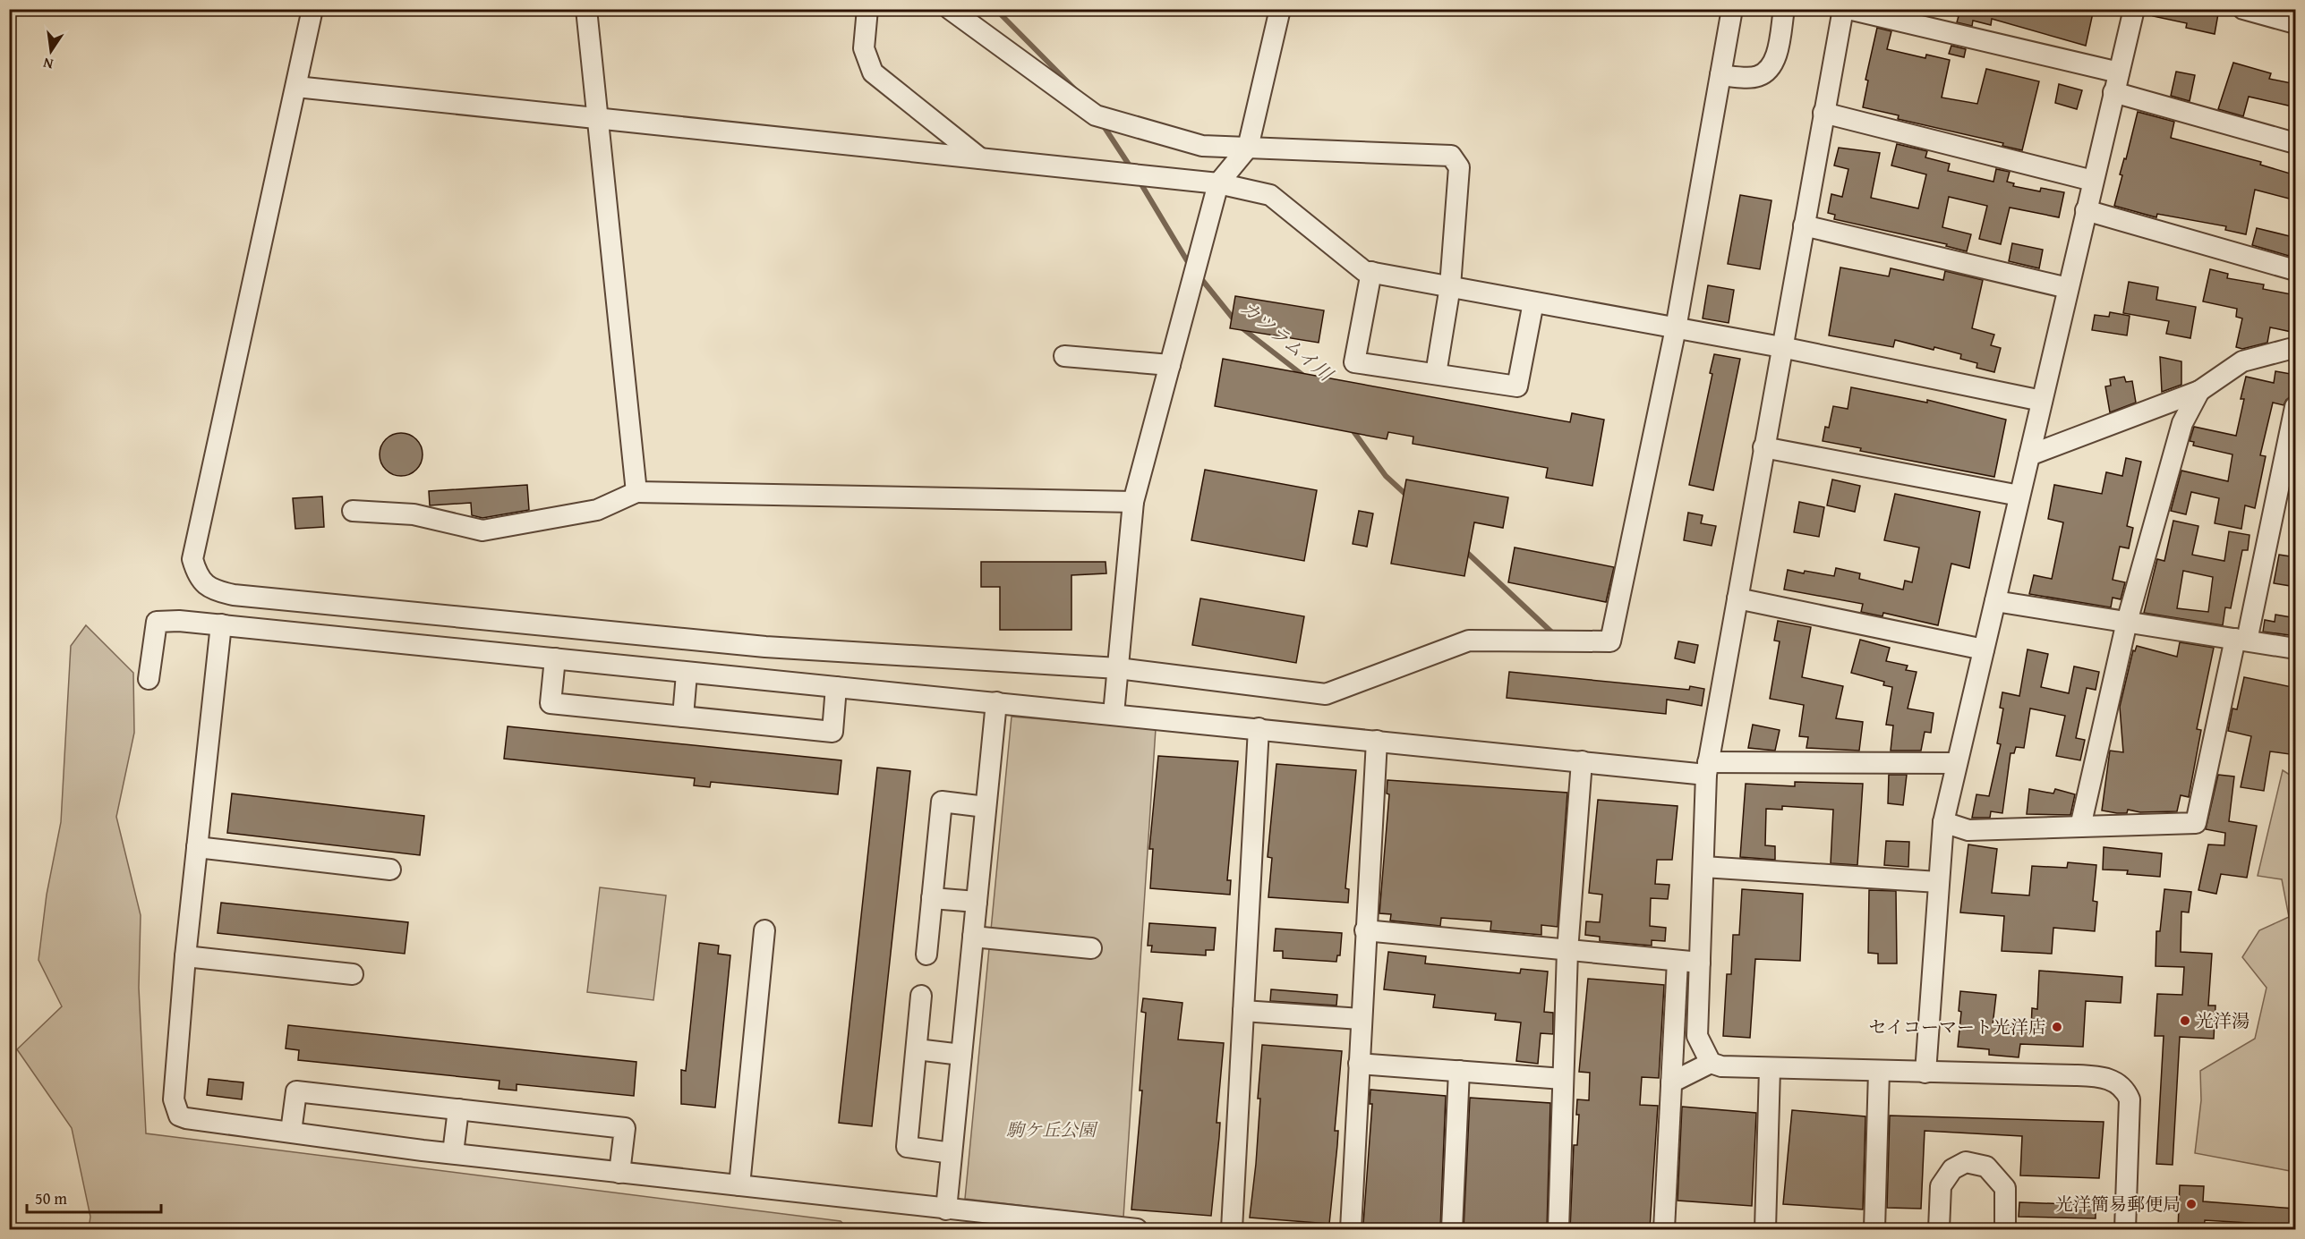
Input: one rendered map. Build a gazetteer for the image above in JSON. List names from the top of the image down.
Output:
{
  "water": ["カツラムイ川"],
  "parks": ["駒ケ丘公園"],
  "places": ["光洋湯", "セイコーマート光洋店", "光洋簡易郵便局"],
  "scale_bar": "50 m",
  "north": "bottom"
}
